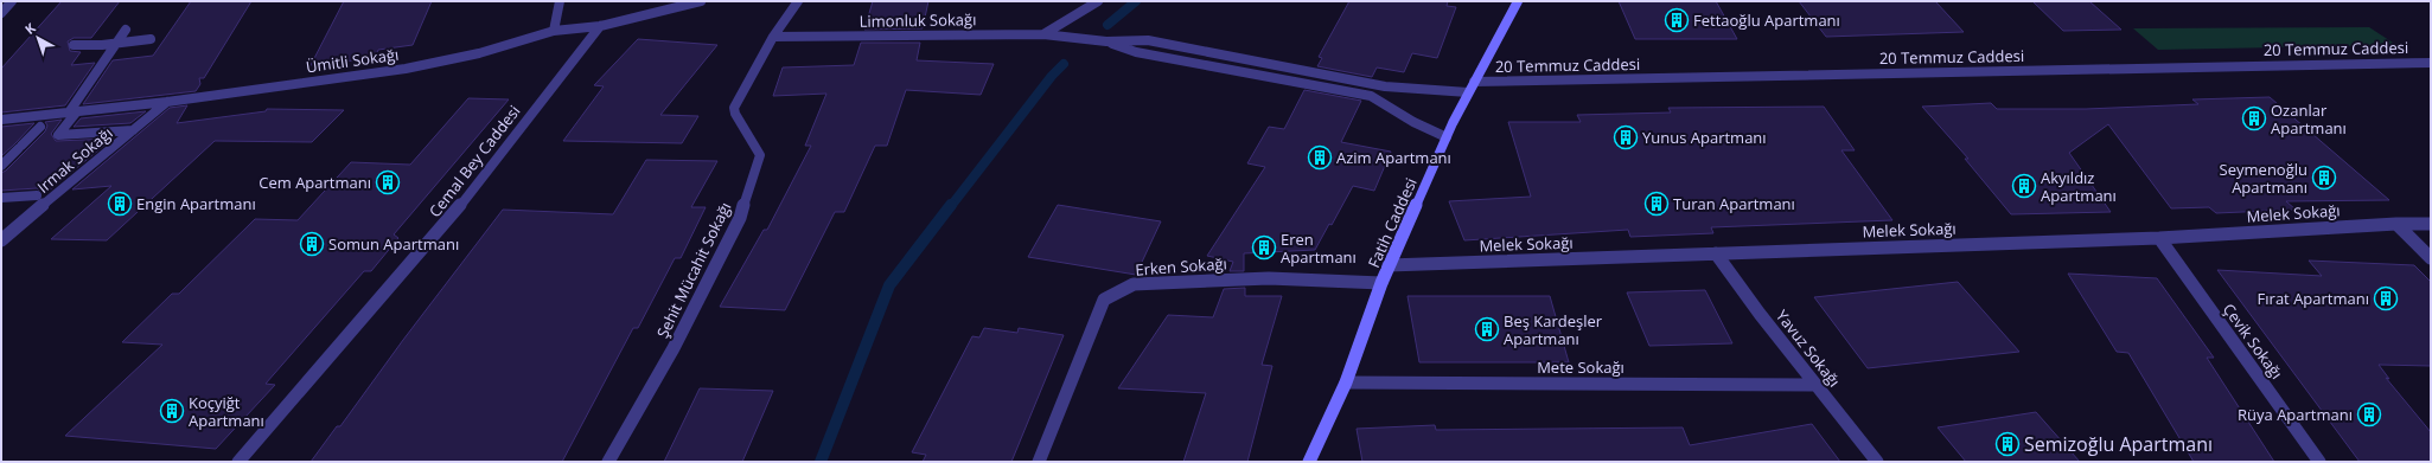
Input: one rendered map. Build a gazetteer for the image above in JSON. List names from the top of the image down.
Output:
{
  "streets": {
    "main road": ["Fatih Caddesi"],
    "street": [
      "Limonluk Sokağı",
      "20 Temmuz Caddesi",
      "Ümitli Sokağı",
      "Irmak Sokağı",
      "Cemal Bey Caddesi",
      "Melek Sokağı",
      "Erken Sokağı",
      "Şehit Mücahit Sokağı",
      "Çevik Sokağı",
      "Yavuz Sokağı",
      "Mete Sokağı"
    ]
  },
  "crossings": [
    ["Limonluk Sokağı", "20 Temmuz Caddesi"],
    ["Limonluk Sokağı", "Şehit Mücahit Sokağı"],
    ["20 Temmuz Caddesi", "Fatih Caddesi"],
    ["Ümitli Sokağı", "Irmak Sokağı"],
    ["Ümitli Sokağı", "Cemal Bey Caddesi"],
    ["Melek Sokağı", "Fatih Caddesi"],
    ["Melek Sokağı", "Çevik Sokağı"],
    ["Melek Sokağı", "Yavuz Sokağı"],
    ["Fatih Caddesi", "Erken Sokağı"],
    ["Fatih Caddesi", "Mete Sokağı"],
    ["Yavuz Sokağı", "Mete Sokağı"]
  ],
  "places": {
    "building": [
      "Fettaoğlu Apartmanı",
      "Ozanlar Apartmanı",
      "Yunus Apartmanı",
      "Azim Apartmanı",
      "Seymenoğlu Apartmanı",
      "Cem Apartmanı",
      "Akyıldız Apartmanı",
      "Engin Apartmanı",
      "Turan Apartmanı",
      "Somun Apartmanı",
      "Eren Apartmanı",
      "Fırat Apartmanı",
      "Beş Kardeşler Apartmanı",
      "Koçyiğt Apartmanı",
      "Rüya Apartmanı",
      "Semizoğlu Apartmanı"
    ]
  },
  "north": "top left"
}
